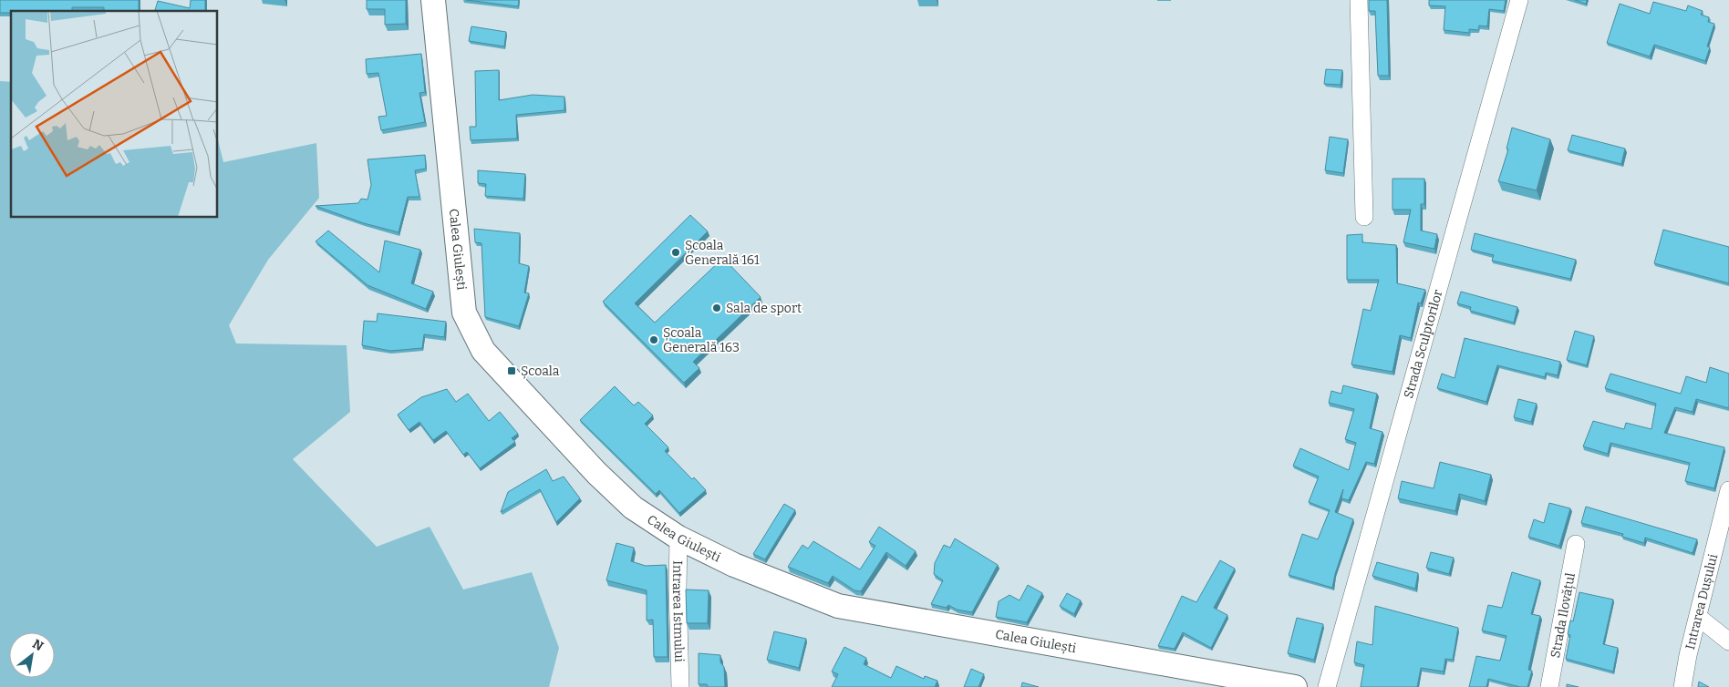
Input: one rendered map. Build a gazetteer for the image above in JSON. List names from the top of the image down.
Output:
{
  "streets": {
    "main road": ["Calea Giulești"],
    "street": [
      "Strada Sculptorilor",
      "Intrarea Dușului",
      "Intrarea Istmului",
      "Strada Ilovățul"
    ]
  },
  "crossings": [
    ["Calea Giulești", "Intrarea Istmului"]
  ],
  "places": {
    "other": ["Școala Generală 161", "Sala de sport", "Școala Generală 163"],
    "transit": ["Școala"]
  },
  "north": "top right"
}
